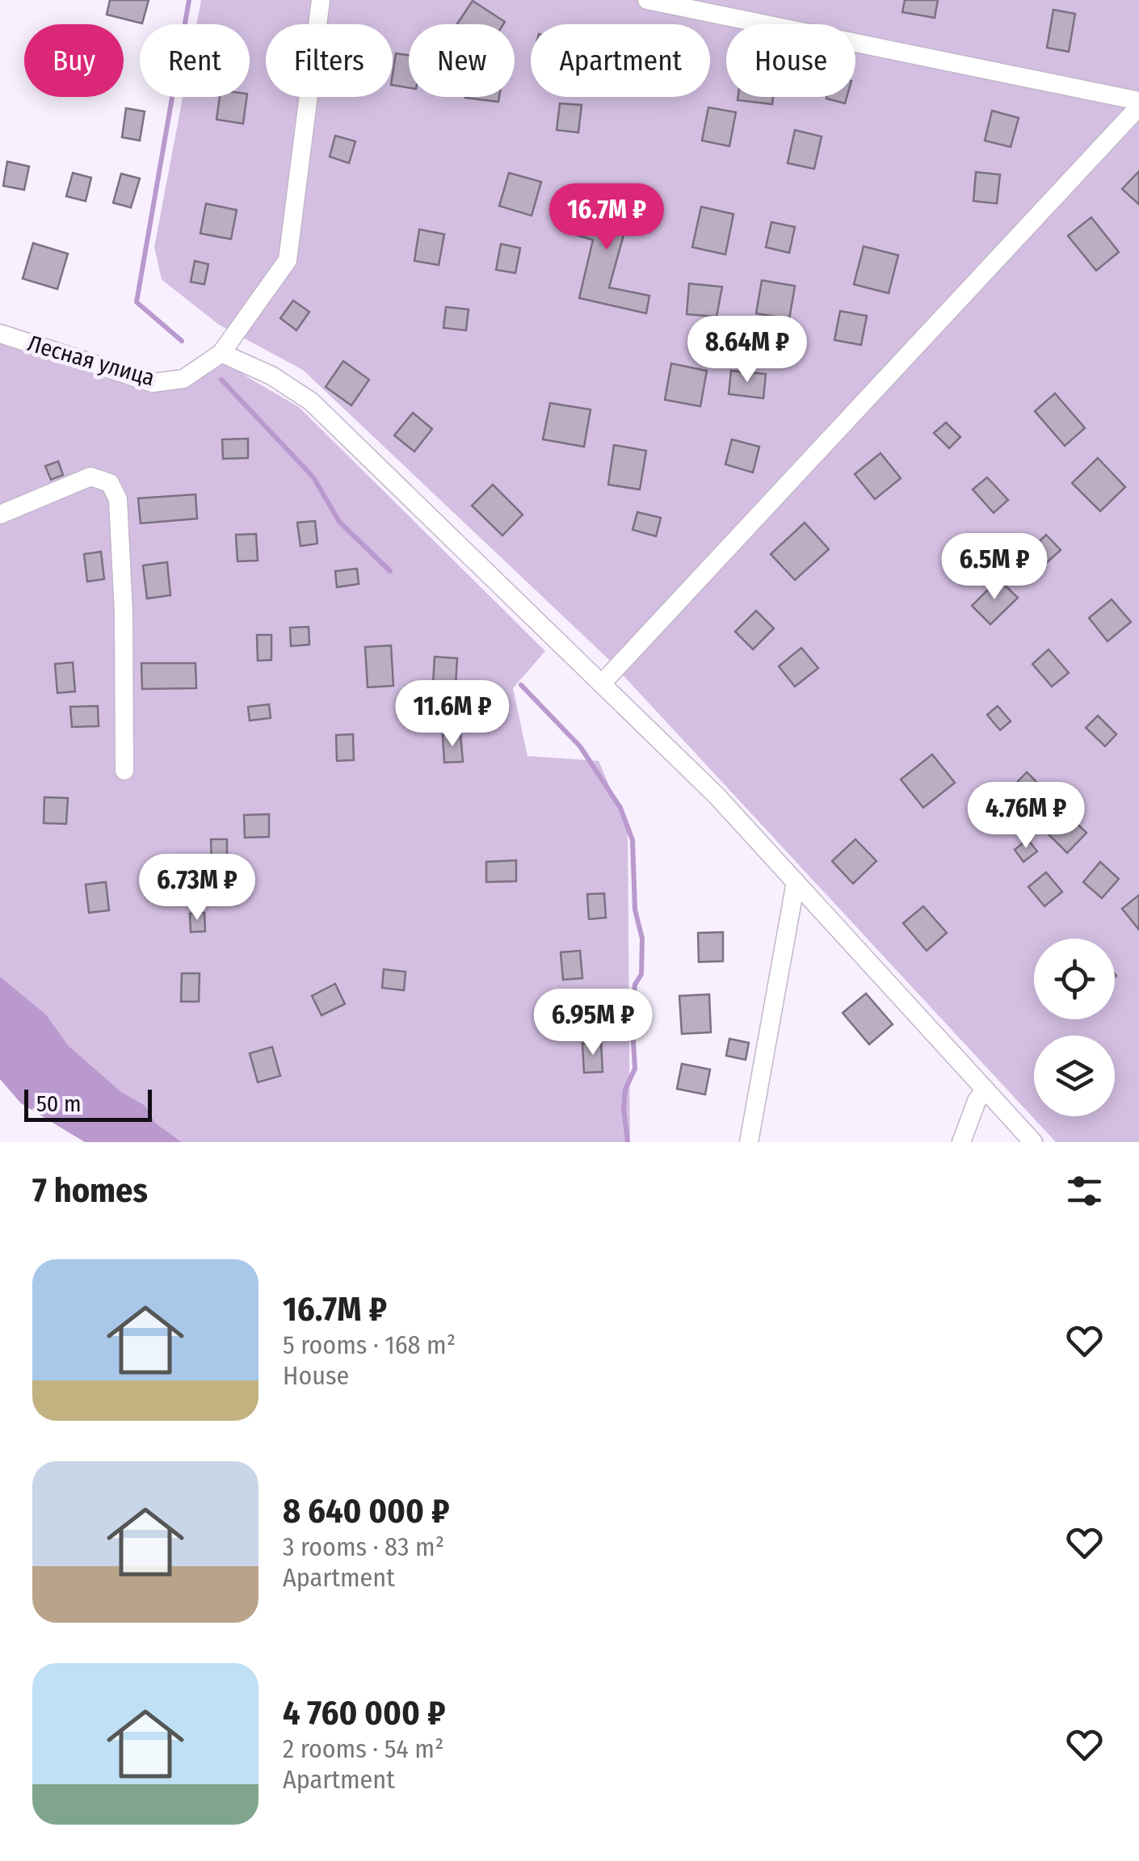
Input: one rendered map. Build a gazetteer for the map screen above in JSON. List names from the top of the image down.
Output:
{
  "streets": {
    "street": ["Лесная улица"]
  },
  "scale_bar": "50 m",
  "page": {
    "chip": [
      "Buy",
      "Rent",
      "Filters",
      "New",
      "Apartment",
      "House"
    ],
    "price": [
      "16.7M ₽",
      "8.64M ₽",
      "6.5M ₽",
      "11.6M ₽",
      "4.76M ₽",
      "6.73M ₽",
      "6.95M ₽"
    ],
    "scale": "50 m",
    "heading": "7 homes",
    "list": [
      {
        "name": "16.7M ₽",
        "note": "5 rooms · 168 m² · House"
      },
      {
        "name": "8 640 000 ₽",
        "note": "3 rooms · 83 m² · Apartment"
      },
      {
        "name": "4 760 000 ₽",
        "note": "2 rooms · 54 m² · Apartment"
      }
    ]
  }
}
